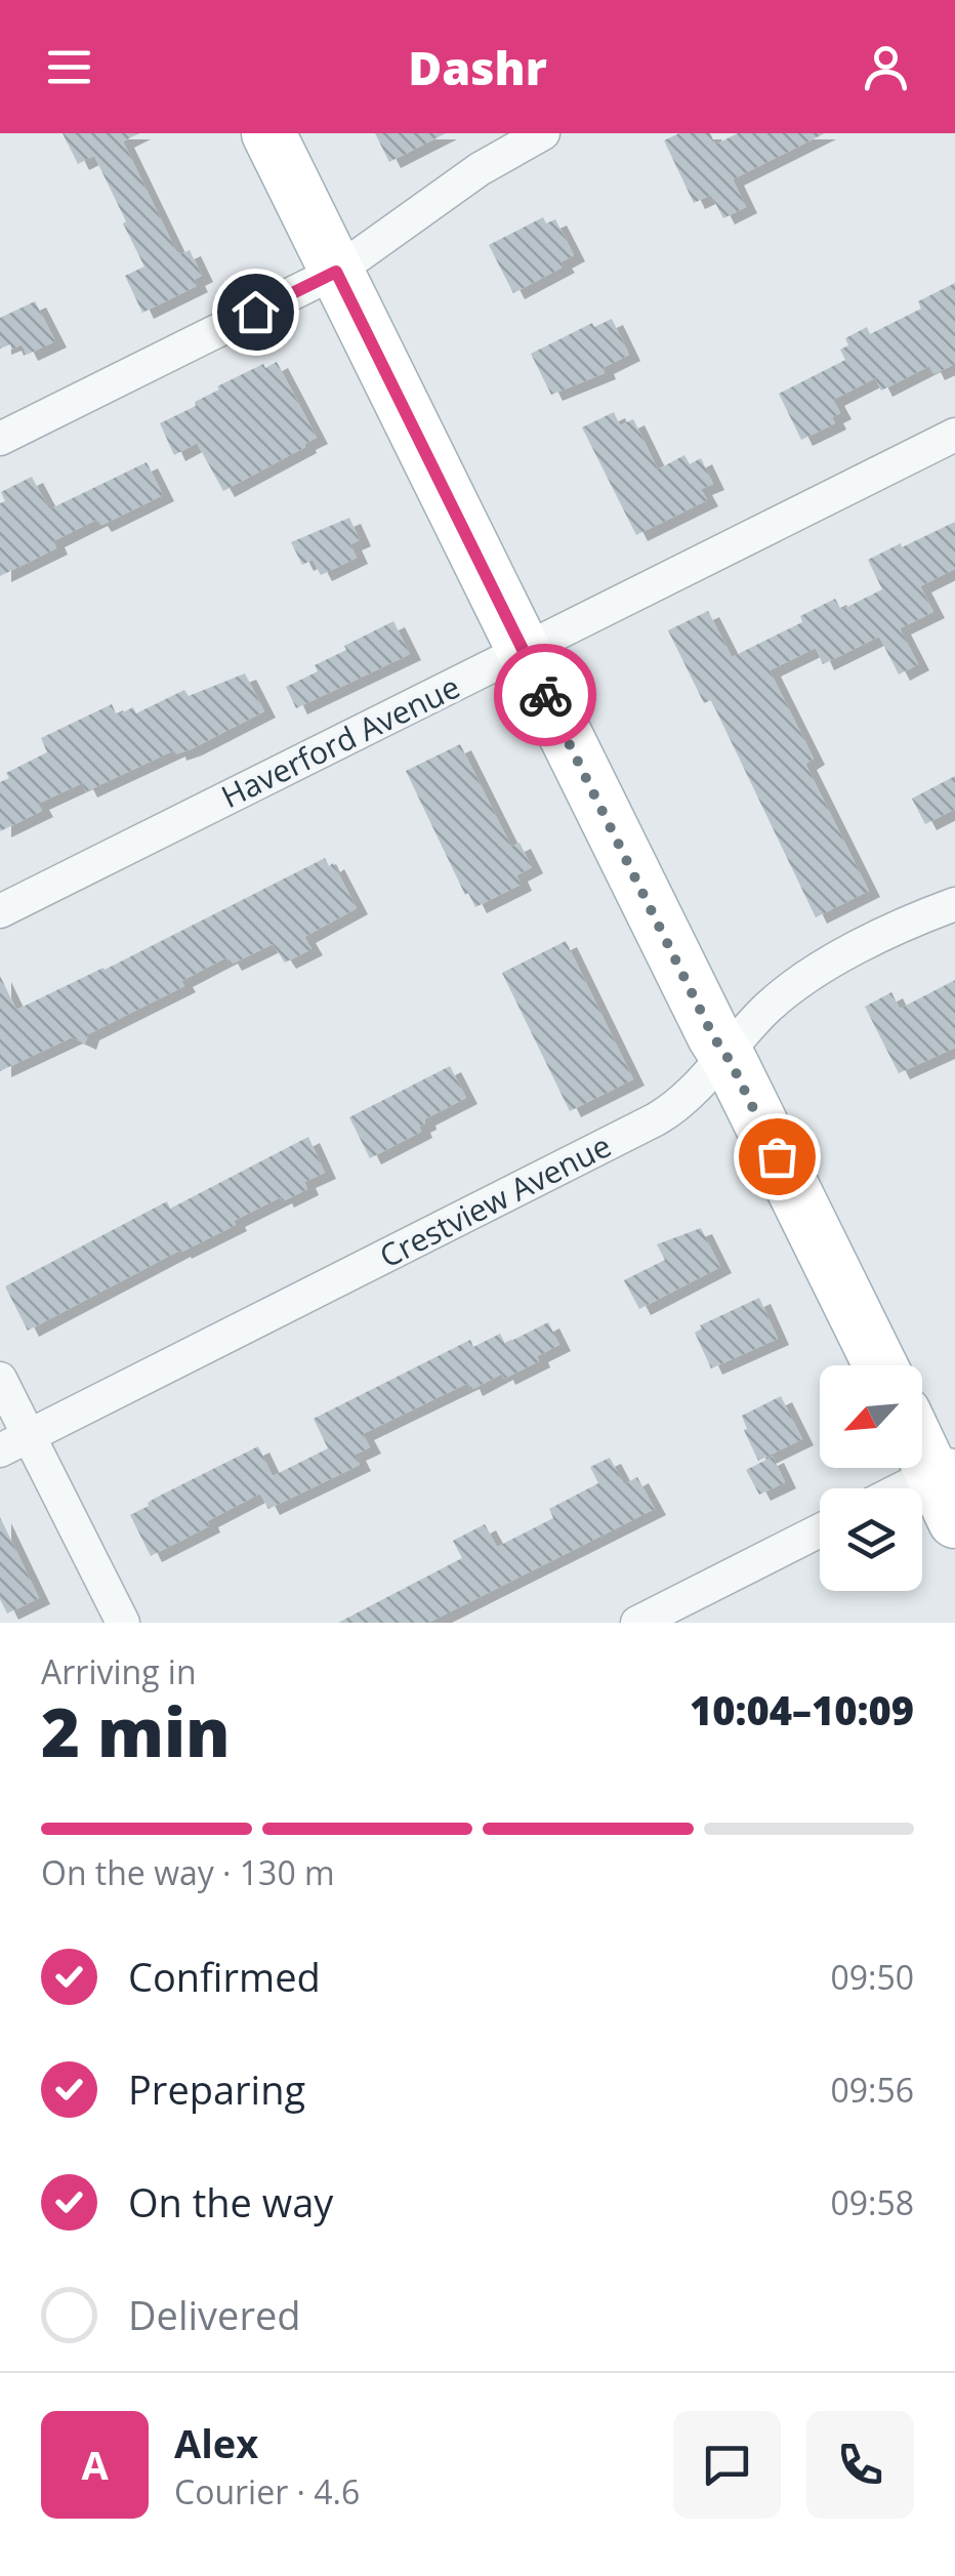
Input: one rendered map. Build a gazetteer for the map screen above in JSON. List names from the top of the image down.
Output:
{
  "streets": {
    "street": ["Haverford Avenue", "Crestview Avenue"]
  },
  "north": "bottom left",
  "page": {
    "header": "Dashr",
    "heading": ["2 min", "Arriving in", "10:04–10:09"],
    "panel": ["Alex", "Courier · 4.6"],
    "bar": "On the way · 130 m",
    "list": [
      ["Confirmed", "09:50"],
      ["Preparing", "09:56"],
      ["On the way", "09:58"],
      "Delivered"
    ],
    "round": "A"
  }
}
